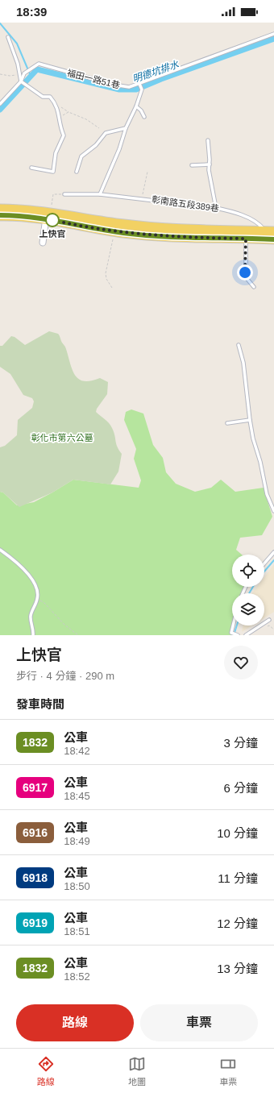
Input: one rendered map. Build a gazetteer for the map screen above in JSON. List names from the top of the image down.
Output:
{
  "streets": {
    "lane": ["福田一路51巷", "彰南路五段389巷"]
  },
  "water": ["明德坑排水"],
  "parks": ["彰化市第六公墓"],
  "places": ["上快官"],
  "lines": ["bus line 1832"],
  "page": {
    "status": "18:39",
    "heading": [
      ["上快官", "步行 · 4 分鐘 · 290 m"],
      "發車時間"
    ],
    "list": [
      {
        "mark": "1832",
        "name": "公車",
        "note": "18:42",
        "value": "3 分鐘"
      },
      {
        "mark": "6917",
        "name": "公車",
        "note": "18:45",
        "value": "6 分鐘"
      },
      {
        "mark": "6916",
        "name": "公車",
        "note": "18:49",
        "value": "10 分鐘"
      },
      {
        "mark": "6918",
        "name": "公車",
        "note": "18:50",
        "value": "11 分鐘"
      },
      {
        "mark": "6919",
        "name": "公車",
        "note": "18:51",
        "value": "12 分鐘"
      },
      {
        "mark": "1832",
        "name": "公車",
        "note": "18:52",
        "value": "13 分鐘"
      }
    ],
    "buttons": ["路線", "車票"],
    "tabs": ["路線", "地圖", "車票"]
  }
}
